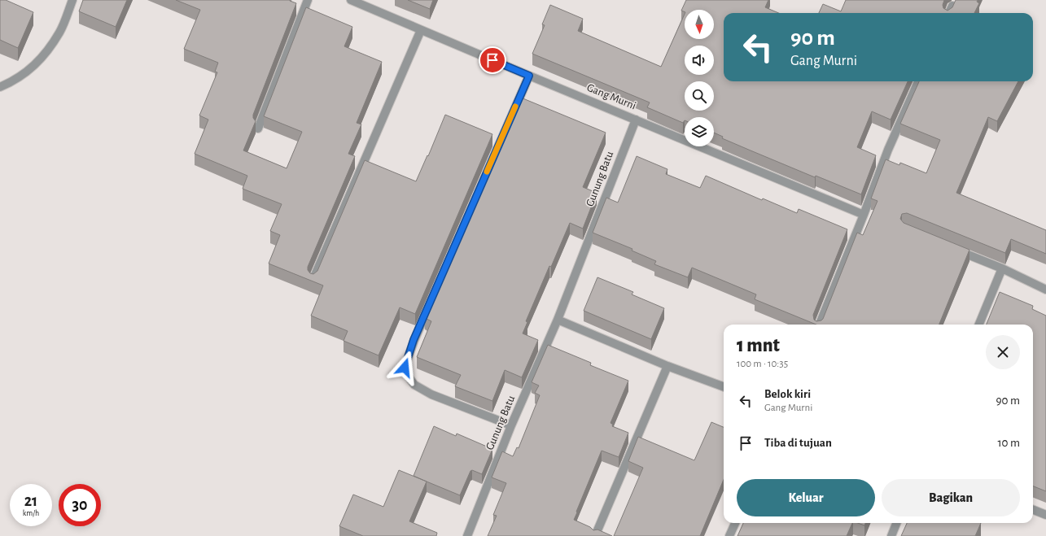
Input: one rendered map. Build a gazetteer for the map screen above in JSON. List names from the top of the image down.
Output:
{
  "streets": {
    "street": ["Gang Murni", "Gunung Batu"]
  },
  "crossings": [
    ["Gang Murni", "Gunung Batu"]
  ],
  "north": "bottom",
  "page": {
    "turn": ["90 m", "Gang Murni"],
    "heading": ["1 mnt", "100 m · 10:35"],
    "list": [
      {
        "name": "Belok kiri",
        "note": "Gang Murni",
        "value": "90 m"
      },
      {
        "name": "Tiba di tujuan",
        "value": "10 m"
      }
    ],
    "buttons": ["Keluar", "Bagikan"],
    "speed": "21 km/h",
    "limit": "30"
  }
}
